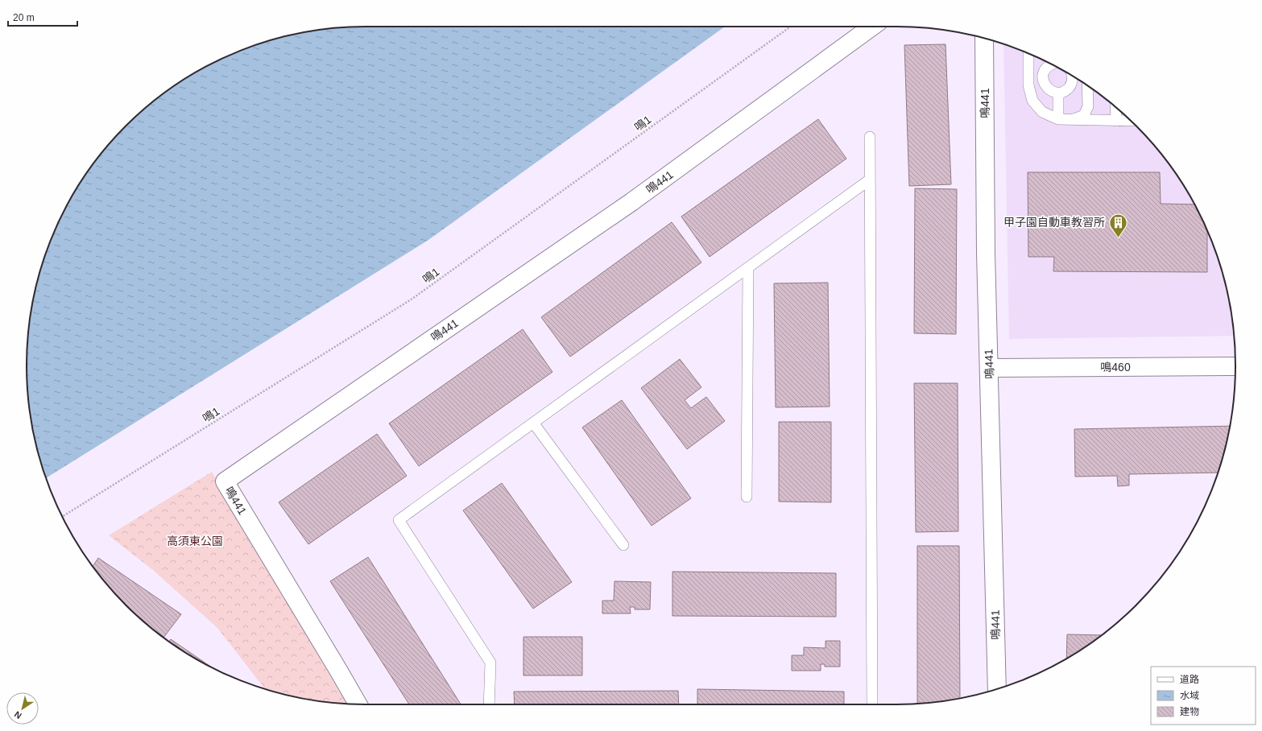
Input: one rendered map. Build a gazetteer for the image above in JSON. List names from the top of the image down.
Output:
{
  "streets": {
    "street": ["鳴441", "鳴460"],
    "path": ["鳴1"]
  },
  "crossings": [
    ["鳴441", "鳴460"]
  ],
  "parks": ["高須東公園"],
  "places": {
    "building": ["甲子園自動車教習所"]
  },
  "legend": ["道路", "水域", "建物"],
  "scale_bar": "20 m",
  "north": "bottom left"
}
